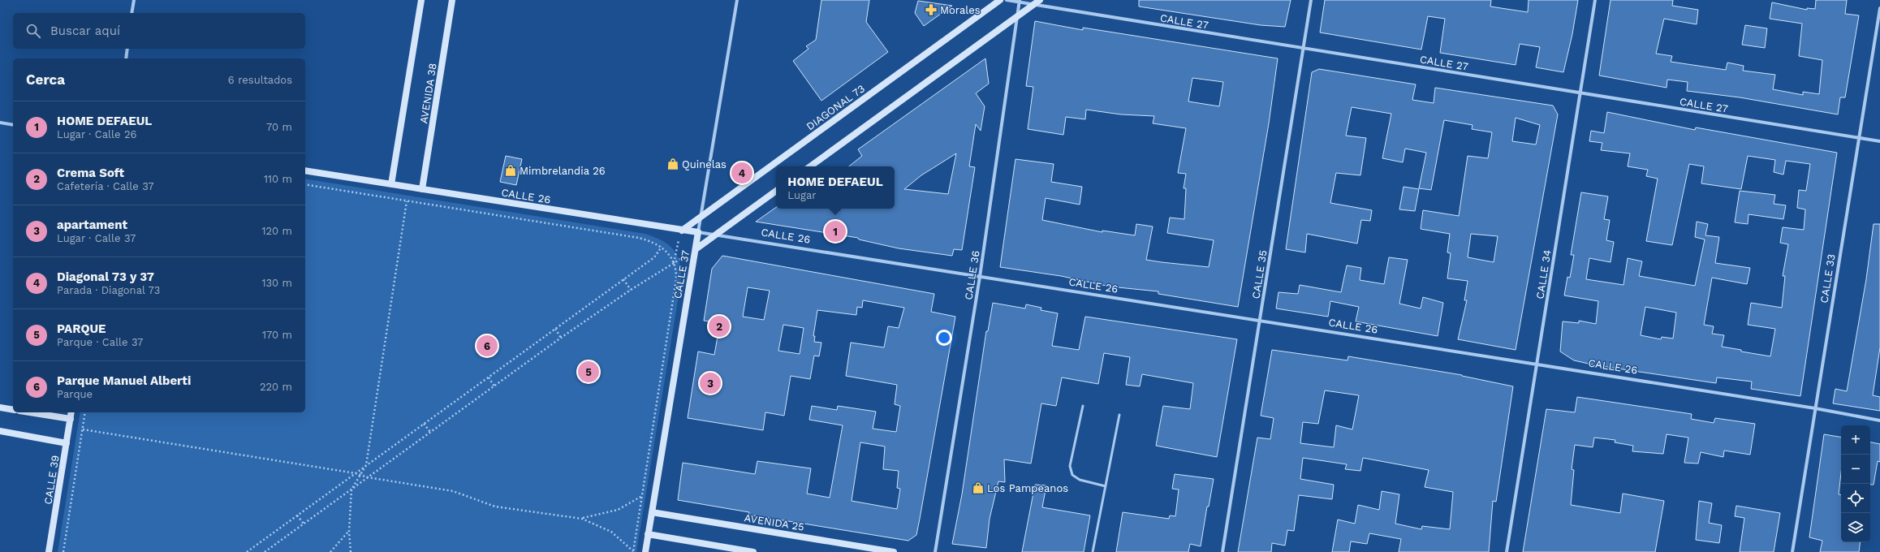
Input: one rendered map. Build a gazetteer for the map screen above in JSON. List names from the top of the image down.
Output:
{
  "streets": {
    "main road": [
      "AVENIDA 38",
      "DIAGONAL 73",
      "CALLE 26",
      "CALLE 37",
      "CALLE 39",
      "AVENIDA 25"
    ],
    "street": [
      "CALLE 27",
      "CALLE 35",
      "CALLE 34",
      "CALLE 36",
      "CALLE 33"
    ]
  },
  "crossings": [
    ["CALLE 27", "CALLE 35"],
    ["CALLE 27", "CALLE 34"],
    ["CALLE 27", "CALLE 36"],
    ["CALLE 27", "CALLE 33"],
    ["AVENIDA 38", "CALLE 26"],
    ["DIAGONAL 73", "CALLE 26"],
    ["DIAGONAL 73", "CALLE 37"],
    ["CALLE 26", "CALLE 37"],
    ["CALLE 26", "CALLE 35"],
    ["CALLE 26", "CALLE 34"],
    ["CALLE 26", "CALLE 36"],
    ["CALLE 26", "CALLE 33"],
    ["CALLE 37", "AVENIDA 25"]
  ],
  "places": {
    "pharmacy": ["Morales"],
    "shop": ["Quinelas", "Mimbrelandia 26", "Los Pampeanos"]
  },
  "page": {
    "search": "Buscar aquí",
    "heading": ["Cerca", "6 resultados"],
    "list": [
      {
        "mark": "1",
        "name": "HOME DEFAEUL",
        "note": "Lugar · Calle 26",
        "value": "70 m"
      },
      {
        "mark": "2",
        "name": "Crema Soft",
        "note": "Cafetería · Calle 37",
        "value": "110 m"
      },
      {
        "mark": "3",
        "name": "apartament",
        "note": "Lugar · Calle 37",
        "value": "120 m"
      },
      {
        "mark": "4",
        "name": "Diagonal 73 y 37",
        "note": "Parada · Diagonal 73",
        "value": "130 m"
      },
      {
        "mark": "5",
        "name": "PARQUE",
        "note": "Parque · Calle 37",
        "value": "170 m"
      },
      {
        "mark": "6",
        "name": "Parque Manuel Alberti",
        "note": "Parque",
        "value": "220 m"
      }
    ],
    "pins": [
      "4",
      "1",
      "2",
      "6",
      "5",
      "3"
    ],
    "popup": ["HOME DEFAEUL", "Lugar"],
    "map_buttons": ["+", "−"]
  }
}
